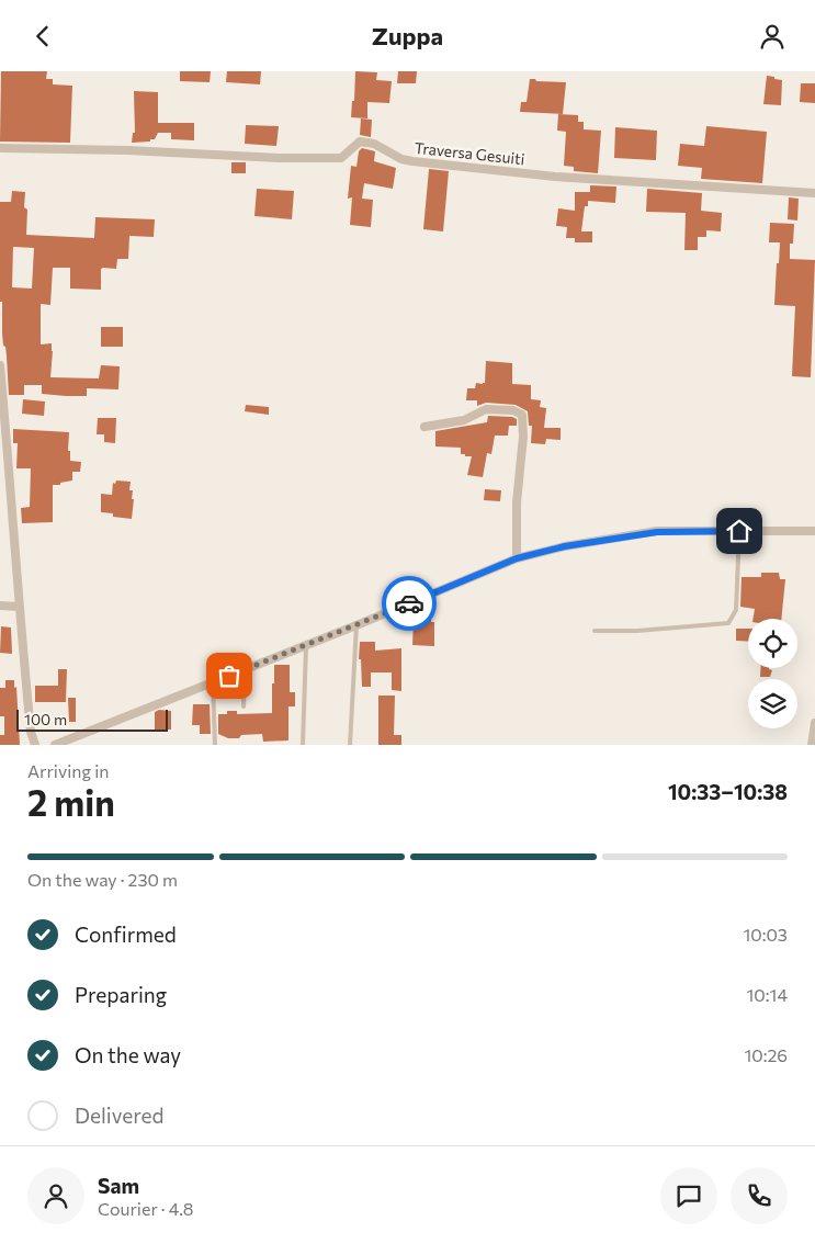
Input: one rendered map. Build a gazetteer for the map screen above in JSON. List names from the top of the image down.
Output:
{
  "streets": {
    "street": ["Traversa Gesuiti"]
  },
  "scale_bar": "100 m",
  "page": {
    "header": "Zuppa",
    "scale": "100 m",
    "heading": ["2 min", "Arriving in", "10:33–10:38"],
    "panel": ["Sam", "Courier · 4.8"],
    "bar": "On the way · 230 m",
    "list": [
      ["Confirmed", "10:03"],
      ["Preparing", "10:14"],
      ["On the way", "10:26"],
      "Delivered"
    ]
  }
}
